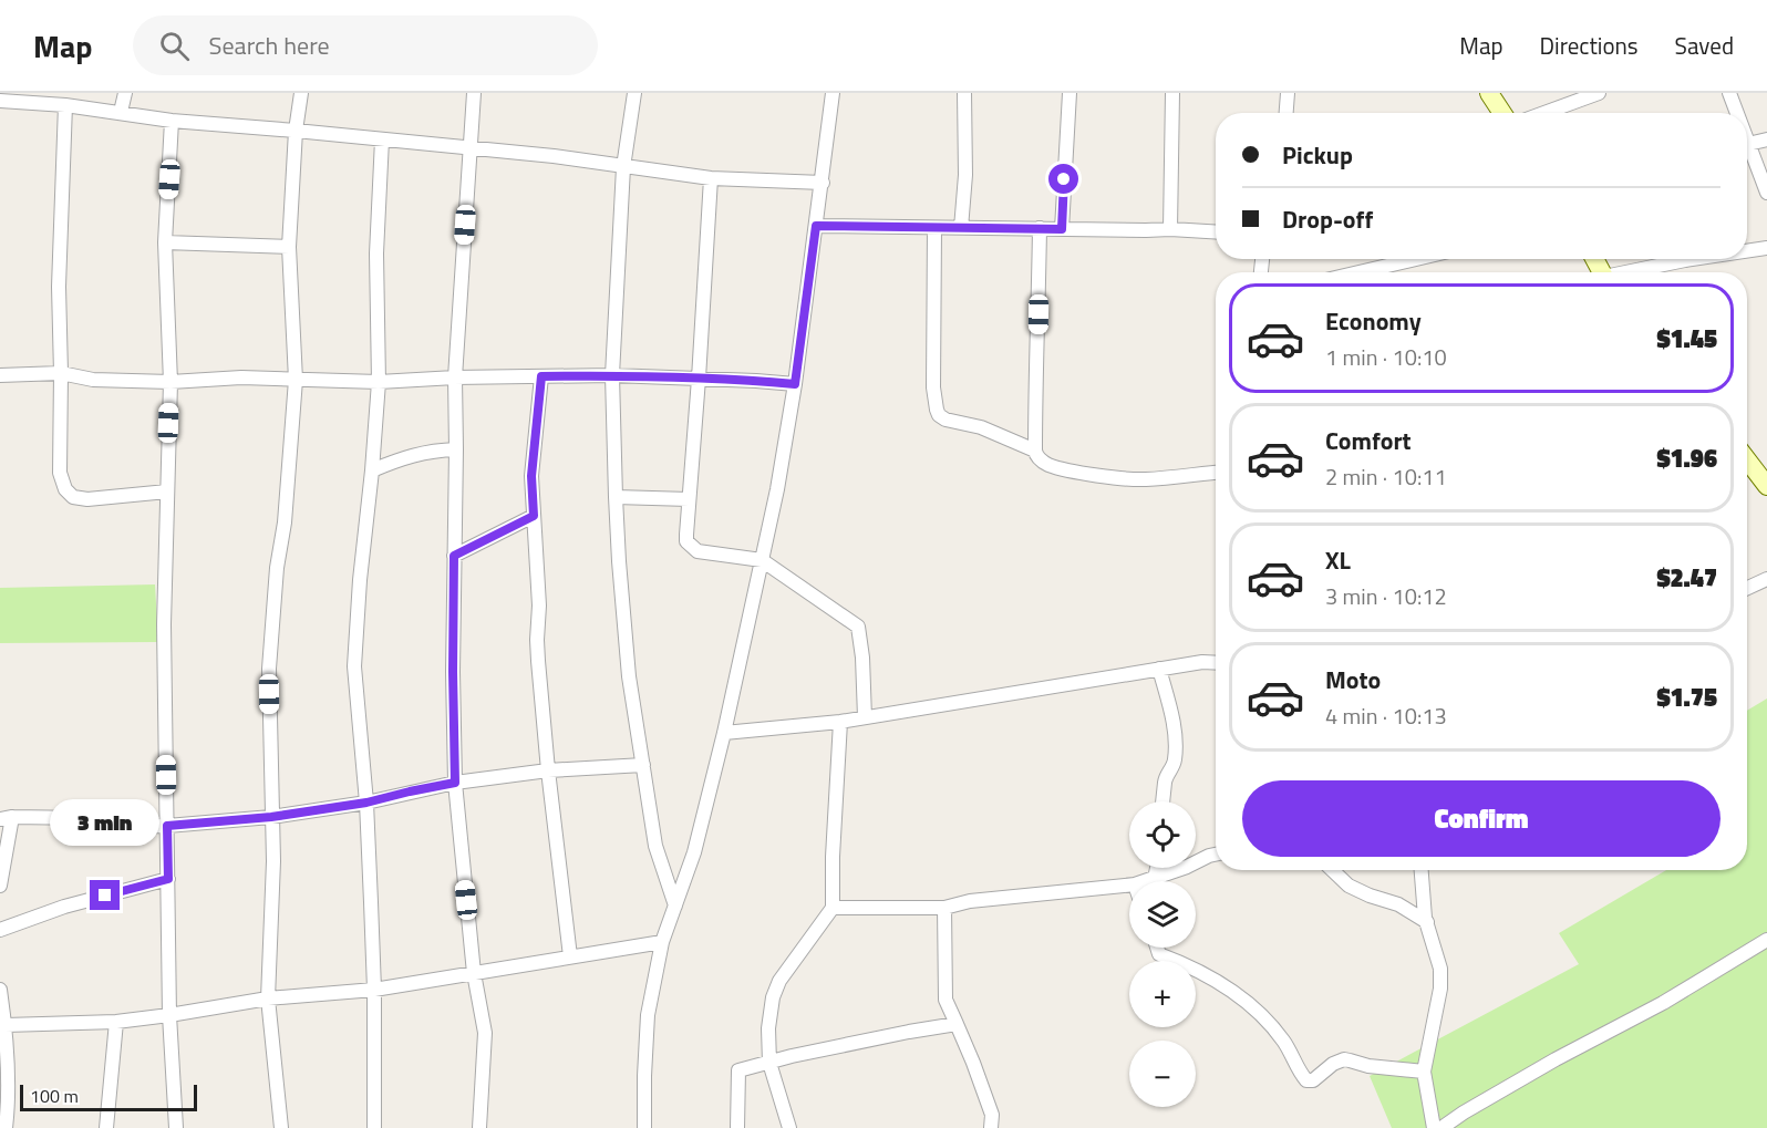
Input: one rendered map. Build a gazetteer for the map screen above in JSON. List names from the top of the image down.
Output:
{
  "scale_bar": "100 m",
  "page": {
    "header": "Map",
    "search": "Search here",
    "nav": ["Map", "Directions", "Saved"],
    "banner": ["Pickup", "Drop-off"],
    "list": [
      {
        "name": "Economy",
        "note": "1 min · 10:10",
        "value": "$1.45"
      },
      {
        "name": "Comfort",
        "note": "2 min · 10:11",
        "value": "$1.96"
      },
      {
        "name": "XL",
        "note": "3 min · 10:12",
        "value": "$2.47"
      },
      {
        "name": "Moto",
        "note": "4 min · 10:13",
        "value": "$1.75"
      }
    ],
    "buttons": "Confirm",
    "bubble": "3 min",
    "map_buttons": ["+", "−"],
    "scale": "100 m"
  }
}
